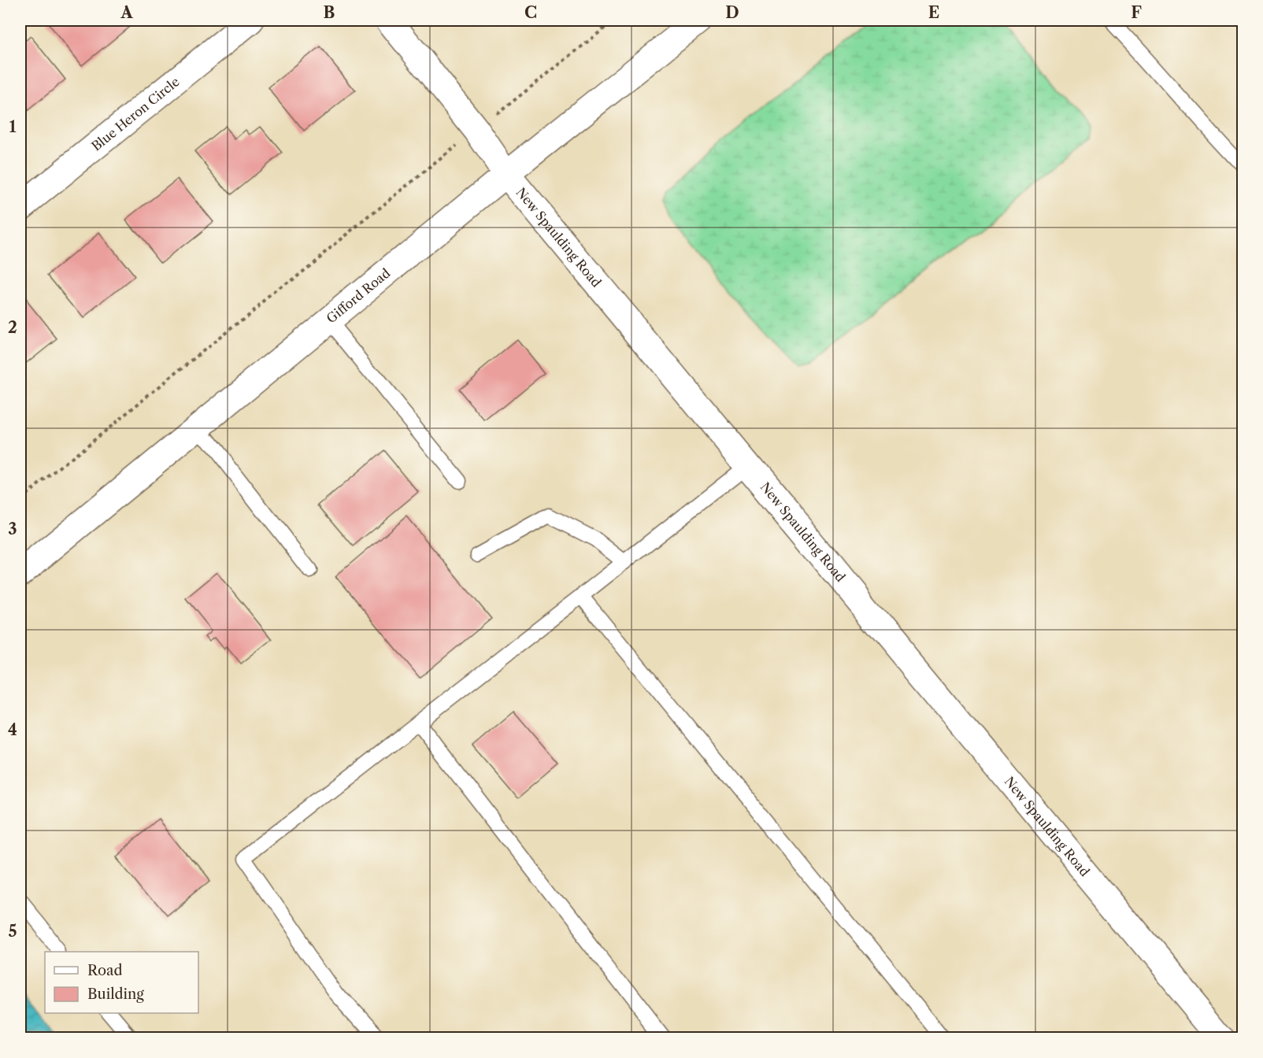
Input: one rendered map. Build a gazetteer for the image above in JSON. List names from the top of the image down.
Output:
{
  "streets": {
    "street": ["Blue Heron Circle", "New Spaulding Road", "Gifford Road"]
  },
  "crossings": [
    ["New Spaulding Road", "Gifford Road"]
  ],
  "legend": ["Road", "Building"],
  "grid": {
    "columns": [
      "A",
      "B",
      "C",
      "D",
      "E",
      "F"
    ],
    "rows": [
      "1",
      "2",
      "3",
      "4",
      "5"
    ]
  }
}
